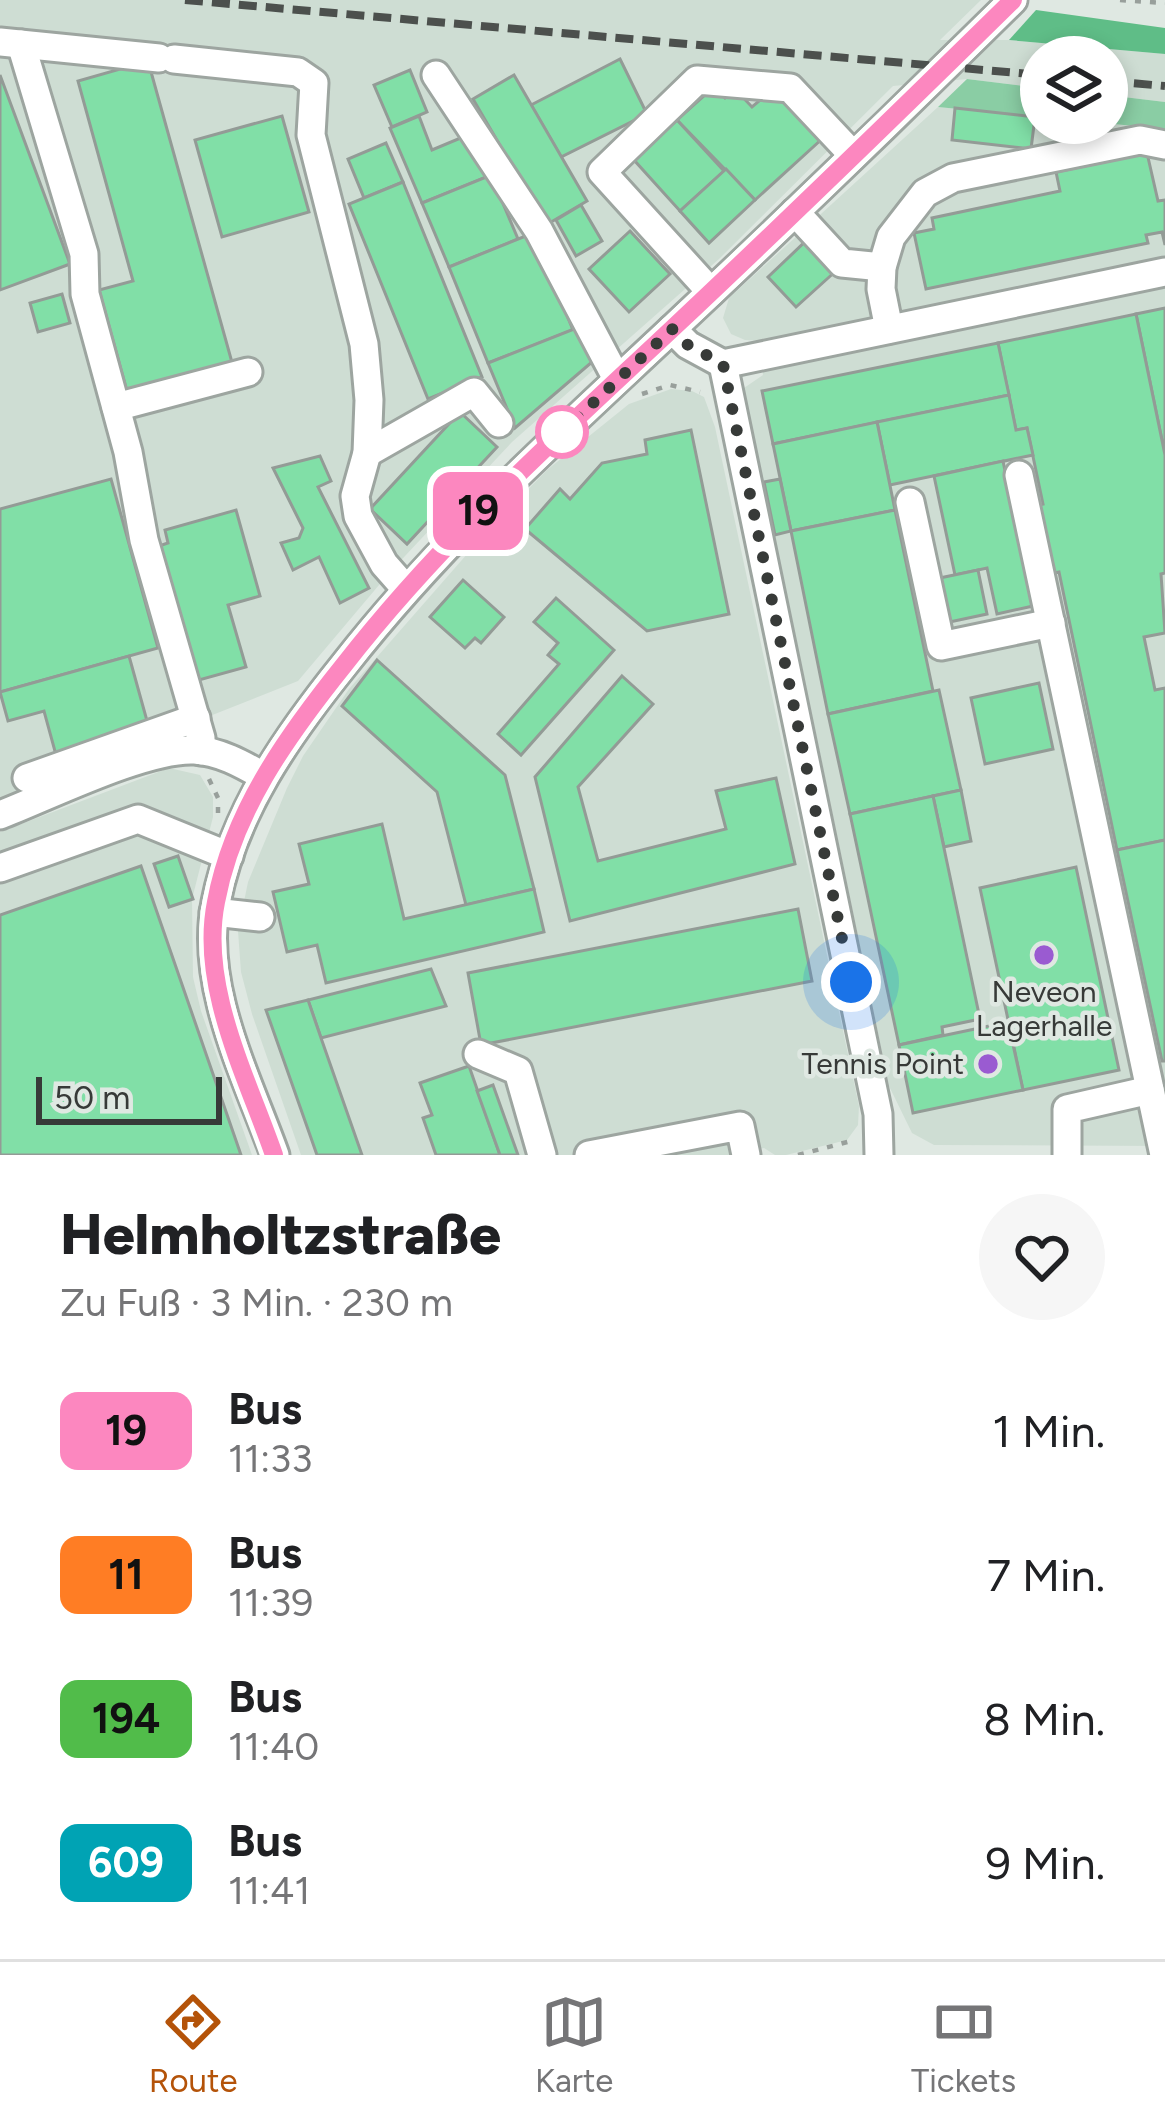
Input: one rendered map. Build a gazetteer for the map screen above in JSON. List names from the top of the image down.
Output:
{
  "places": ["Neveon Lagerhalle", "Tennis Point"],
  "lines": ["bus line 19"],
  "scale_bar": "50 m",
  "page": {
    "on_map": "19",
    "scale": "50 m",
    "heading": ["Helmholtzstraße", "Zu Fuß · 3 Min. · 230 m"],
    "list": [
      {
        "mark": "19",
        "name": "Bus",
        "note": "11:33",
        "value": "1 Min."
      },
      {
        "mark": "11",
        "name": "Bus",
        "note": "11:39",
        "value": "7 Min."
      },
      {
        "mark": "194",
        "name": "Bus",
        "note": "11:40",
        "value": "8 Min."
      },
      {
        "mark": "609",
        "name": "Bus",
        "note": "11:41",
        "value": "9 Min."
      }
    ],
    "tabs": ["Route", "Karte", "Tickets"]
  }
}
